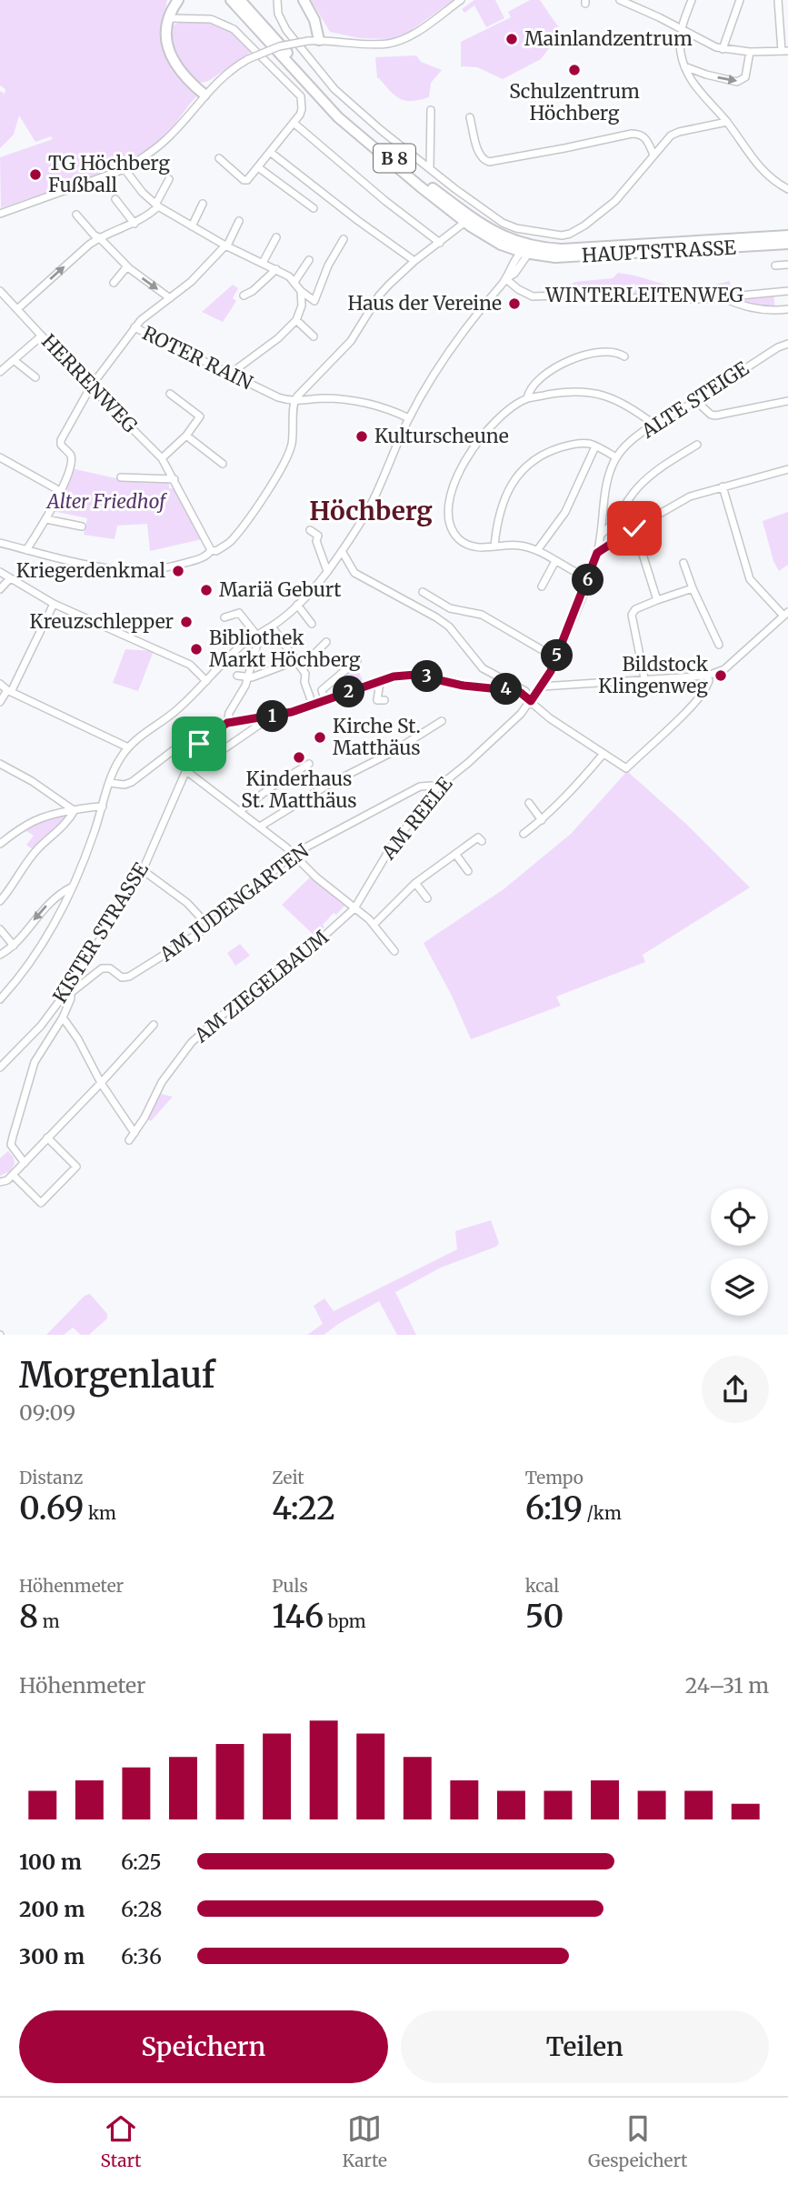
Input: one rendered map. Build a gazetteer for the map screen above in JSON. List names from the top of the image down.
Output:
{
  "streets": {
    "main road": ["B 8", "HAUPTSTRASSE"],
    "street": [
      "WINTERLEITENWEG",
      "ROTER RAIN",
      "HERRENWEG",
      "ALTE STEIGE",
      "AM REELE",
      "AM JUDENGARTEN",
      "KISTER STRASSE",
      "AM ZIEGELBAUM"
    ]
  },
  "crossings": [
    ["B 8", "HAUPTSTRASSE"],
    ["ROTER RAIN", "HERRENWEG"],
    ["ALTE STEIGE", "AM REELE"],
    ["AM REELE", "AM JUDENGARTEN"],
    ["AM REELE", "AM ZIEGELBAUM"],
    ["AM JUDENGARTEN", "KISTER STRASSE"]
  ],
  "districts": ["Höchberg"],
  "parks": ["Alter Friedhof"],
  "places": [
    "Mainlandzentrum",
    "Schulzentrum Höchberg",
    "TG Höchberg Fußball",
    "Haus der Vereine",
    "Kulturscheune",
    "Kriegerdenkmal",
    "Mariä Geburt",
    "Kreuzschlepper",
    "Bibliothek Markt Höchberg",
    "Bildstock Klingenweg",
    "Kirche St. Matthäus",
    "Kinderhaus St. Matthäus"
  ],
  "page": {
    "pins": [
      "6",
      "5",
      "3",
      "4",
      "2",
      "1"
    ],
    "heading": ["Morgenlauf", "09:09"],
    "stats": [
      ["Distanz", "0.69 km"],
      ["Zeit", "4:22"],
      ["Tempo", "6:19 /km"],
      ["Höhenmeter", "8 m"],
      ["Puls", "146 bpm"],
      ["kcal", "50"]
    ],
    "chart": ["Höhenmeter", "24–31 m"],
    "list": [
      {
        "name": "100 m",
        "note": "6:25"
      },
      {
        "name": "200 m",
        "note": "6:28"
      },
      {
        "name": "300 m",
        "note": "6:36"
      }
    ],
    "buttons": ["Speichern", "Teilen"],
    "tabs": ["Start", "Karte", "Gespeichert"]
  }
}
